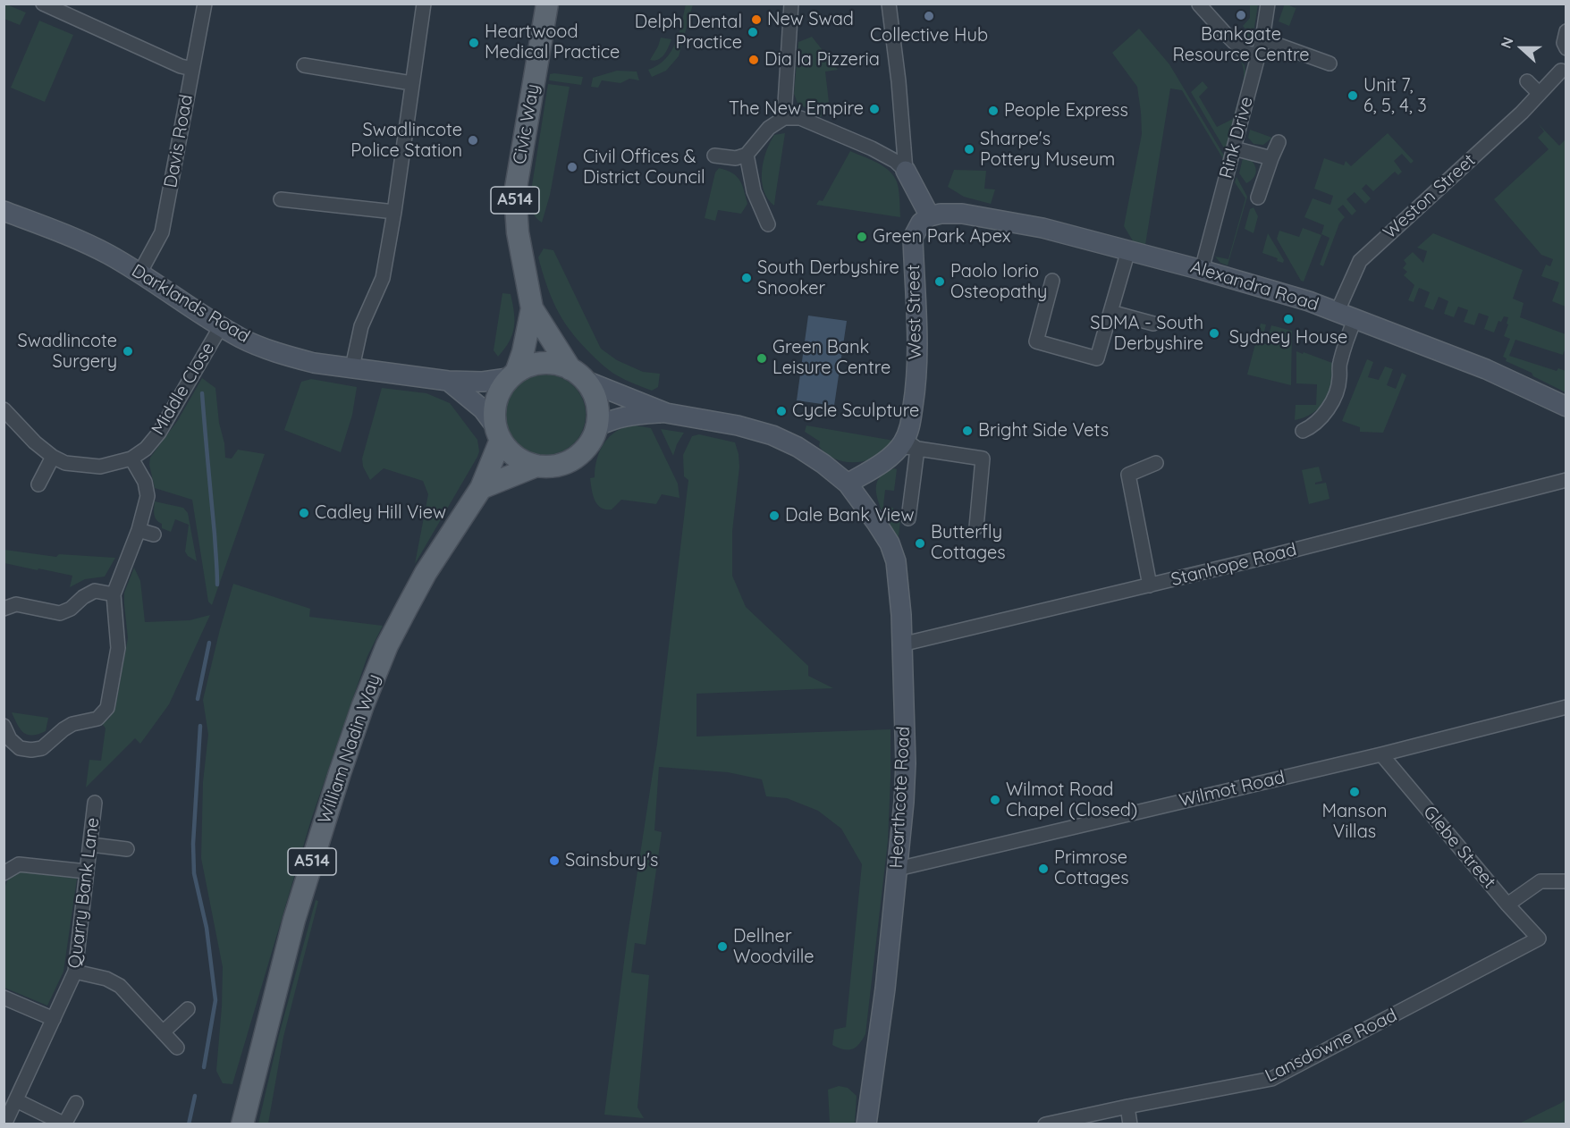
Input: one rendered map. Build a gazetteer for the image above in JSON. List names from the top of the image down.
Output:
{
  "streets": {
    "main road": ["Civic Way", "A514", "William Nadin Way"],
    "street": [
      "Rink Drive",
      "Davis Road",
      "Weston Street",
      "Alexandra Road",
      "Darklands Road",
      "West Street",
      "Middle Close",
      "Stanhope Road",
      "Wilmot Road",
      "Hearthcote Road",
      "Glebe Street",
      "Quarry Bank Lane",
      "Lansdowne Road"
    ]
  },
  "crossings": [
    ["Civic Way", "Darklands Road"],
    ["Civic Way", "William Nadin Way"],
    ["Rink Drive", "Alexandra Road"],
    ["Davis Road", "Darklands Road"],
    ["Weston Street", "Alexandra Road"],
    ["Alexandra Road", "West Street"],
    ["Darklands Road", "Middle Close"],
    ["Darklands Road", "William Nadin Way"],
    ["Stanhope Road", "Hearthcote Road"],
    ["Wilmot Road", "Hearthcote Road"],
    ["Wilmot Road", "Glebe Street"],
    ["Glebe Street", "Lansdowne Road"]
  ],
  "places": [
    "Bankgate Resource Centre",
    "Collective Hub",
    "New Swad",
    "Delph Dental Practice",
    "Heartwood Medical Practice",
    "Dia la Pizzeria",
    "Unit 7, 6, 5, 4, 3",
    "The New Empire",
    "People Express",
    "Swadlincote Police Station",
    "Sharpe's Pottery Museum",
    "Civil Offices & District Council",
    "Green Park Apex",
    "South Derbyshire Snooker",
    "Paolo Iorio Osteopathy",
    "Sydney House",
    "SDMA - South Derbyshire",
    "Swadlincote Surgery",
    "Green Bank Leisure Centre",
    "Cycle Sculpture",
    "Bright Side Vets",
    "Cadley Hill View",
    "Dale Bank View",
    "Butterfly Cottages",
    "Manson Villas",
    "Wilmot Road Chapel (Closed)",
    "Sainsbury's",
    "Primrose Cottages",
    "Dellner Woodville"
  ],
  "north": "left"
}
